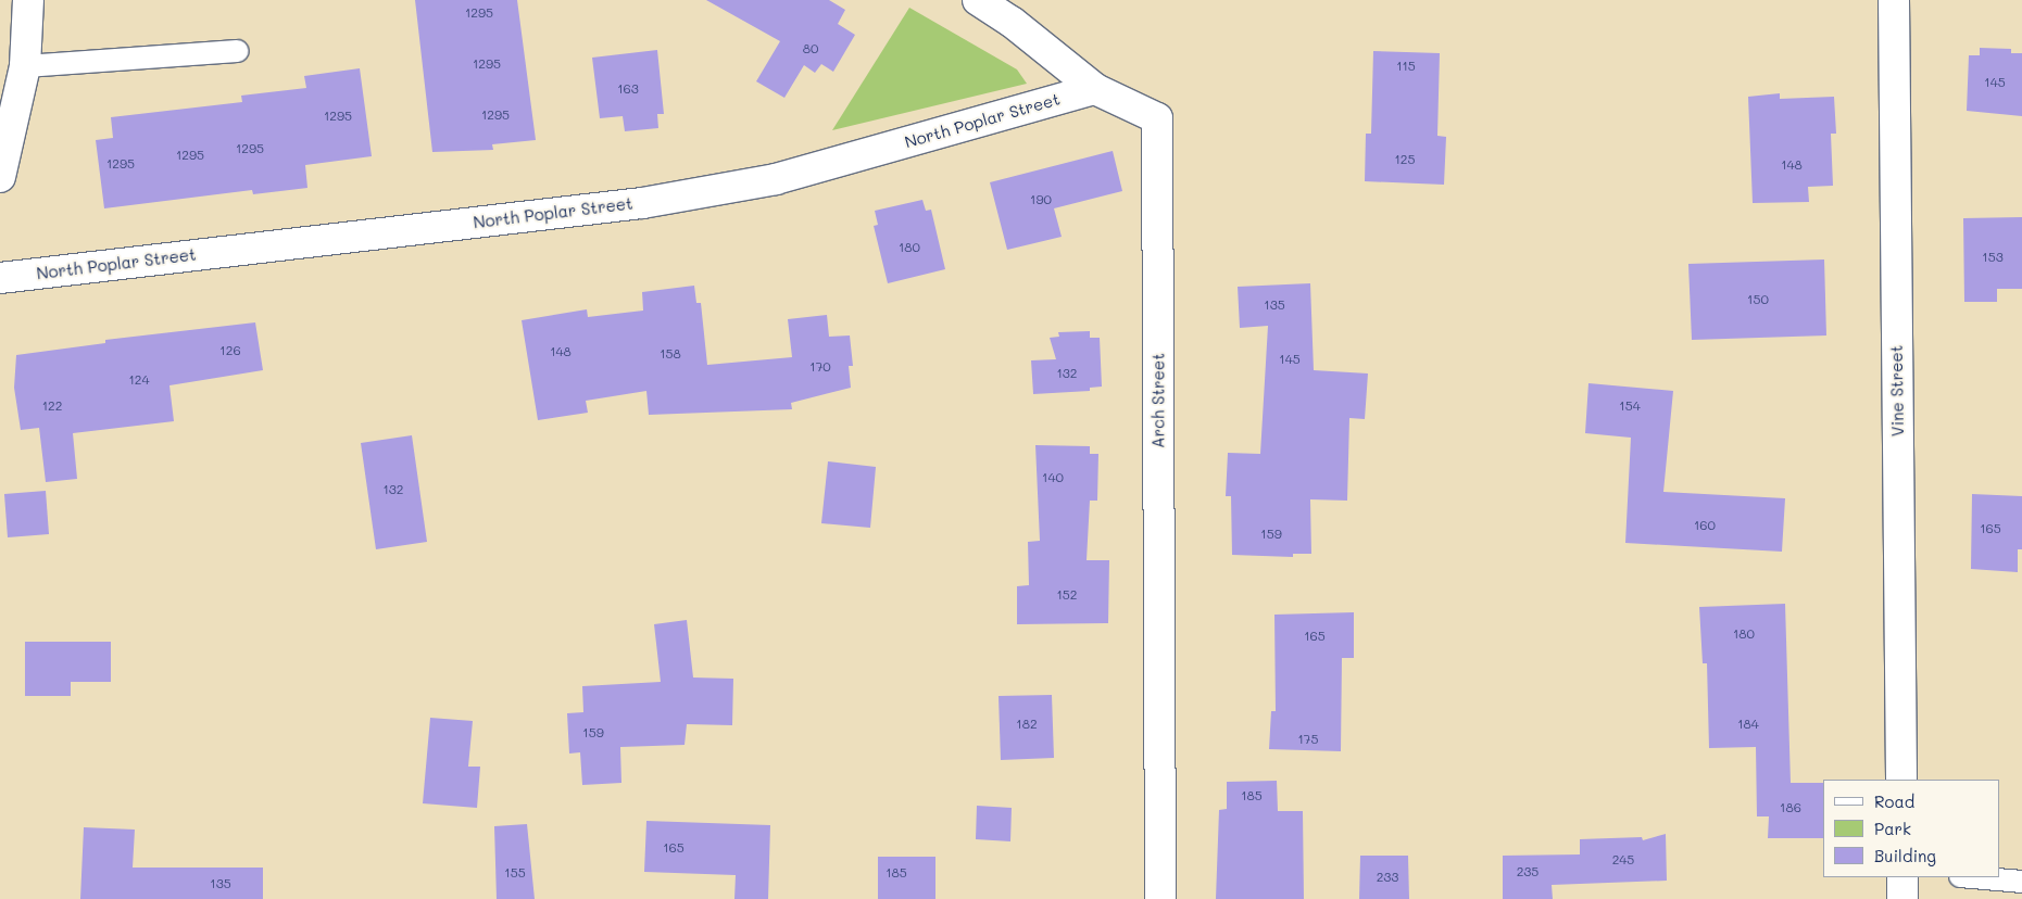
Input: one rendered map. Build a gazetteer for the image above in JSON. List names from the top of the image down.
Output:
{
  "streets": {
    "street": ["North Poplar Street", "Vine Street", "Arch Street"]
  },
  "crossings": [
    ["North Poplar Street", "Arch Street"]
  ],
  "house_numbers": [
    "1295",
    "80",
    "1295",
    "115",
    "145",
    "163",
    "1295",
    "1295",
    "1295",
    "1295",
    "125",
    "1295",
    "148",
    "190",
    "180",
    "153",
    "150",
    "135",
    "126",
    "148",
    "158",
    "145",
    "170",
    "132",
    "124",
    "122",
    "154",
    "140",
    "132",
    "160",
    "165",
    "159",
    "152",
    "180",
    "165",
    "182",
    "184",
    "159",
    "175",
    "185",
    "186",
    "165",
    "245",
    "235",
    "155",
    "185",
    "233",
    "135"
  ],
  "legend": ["Road", "Park", "Building"]
}
